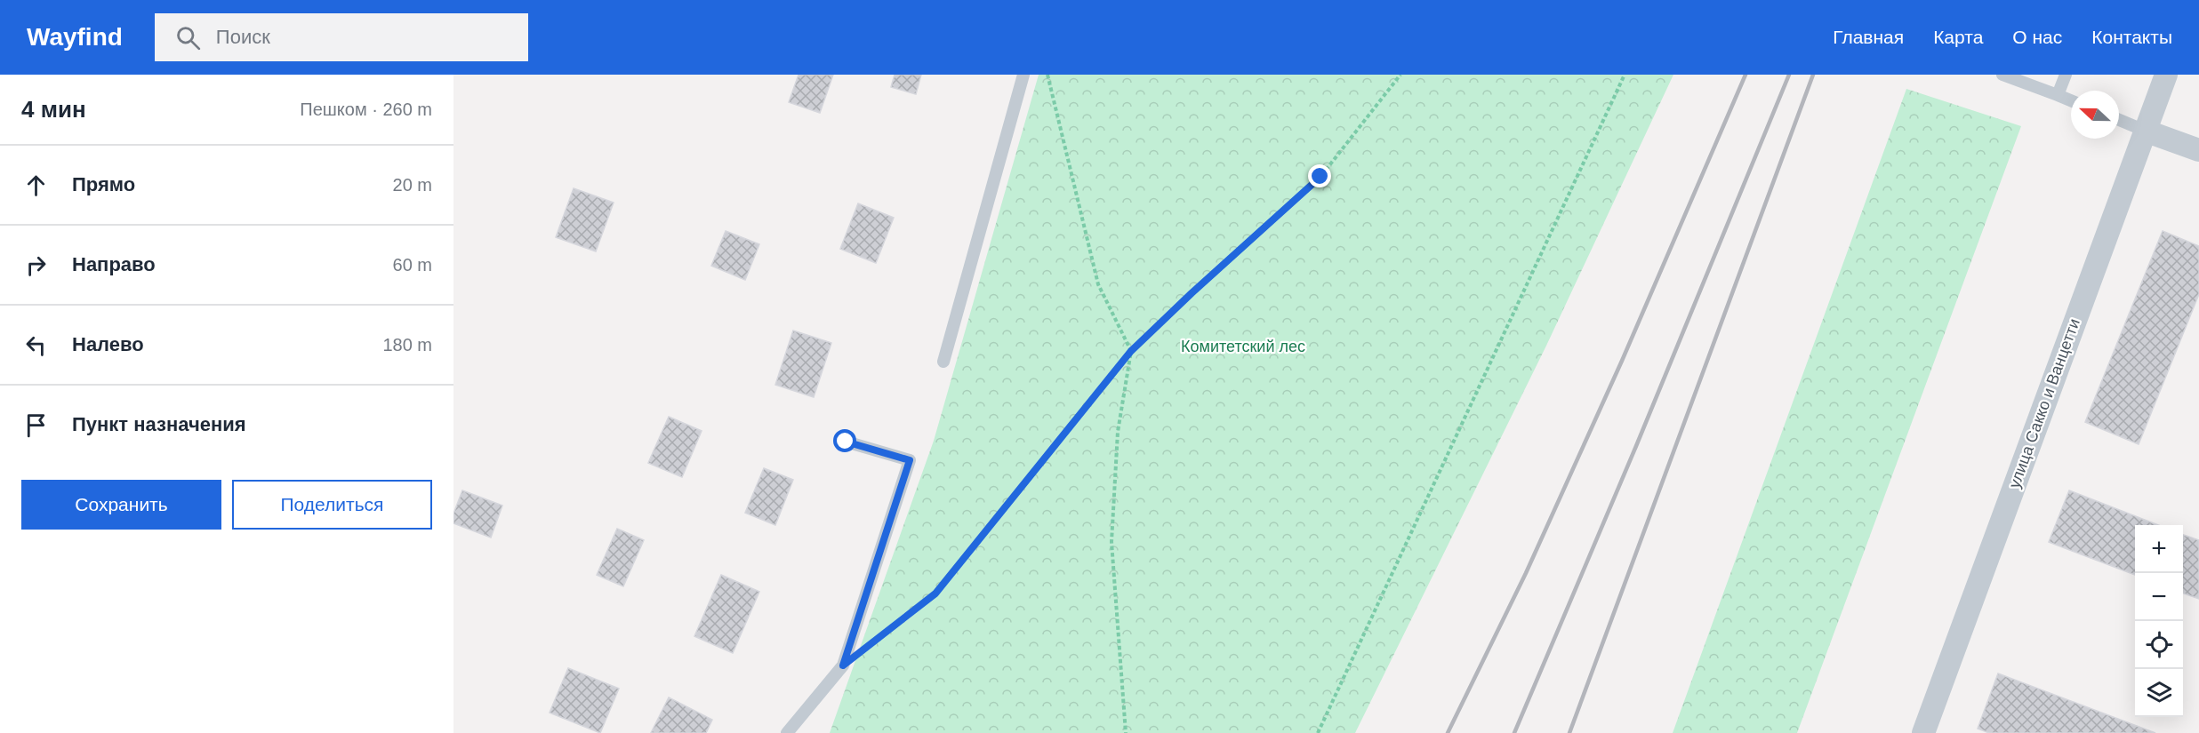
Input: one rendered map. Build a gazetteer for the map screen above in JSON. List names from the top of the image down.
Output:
{
  "streets": {
    "street": ["улица Сакко и Ванцетти"]
  },
  "parks": ["Комитетский лес"],
  "north": "left",
  "page": {
    "header": "Wayfind",
    "search": "Поиск",
    "nav": [
      "Главная",
      "Карта",
      "О нас",
      "Контакты"
    ],
    "heading": ["4 мин", "Пешком · 260 m"],
    "list": [
      ["Прямо", "20 m"],
      ["Направо", "60 m"],
      ["Налево", "180 m"],
      "Пункт назначения"
    ],
    "buttons": ["Сохранить", "Поделиться"],
    "map_buttons": ["+", "−"]
  }
}
